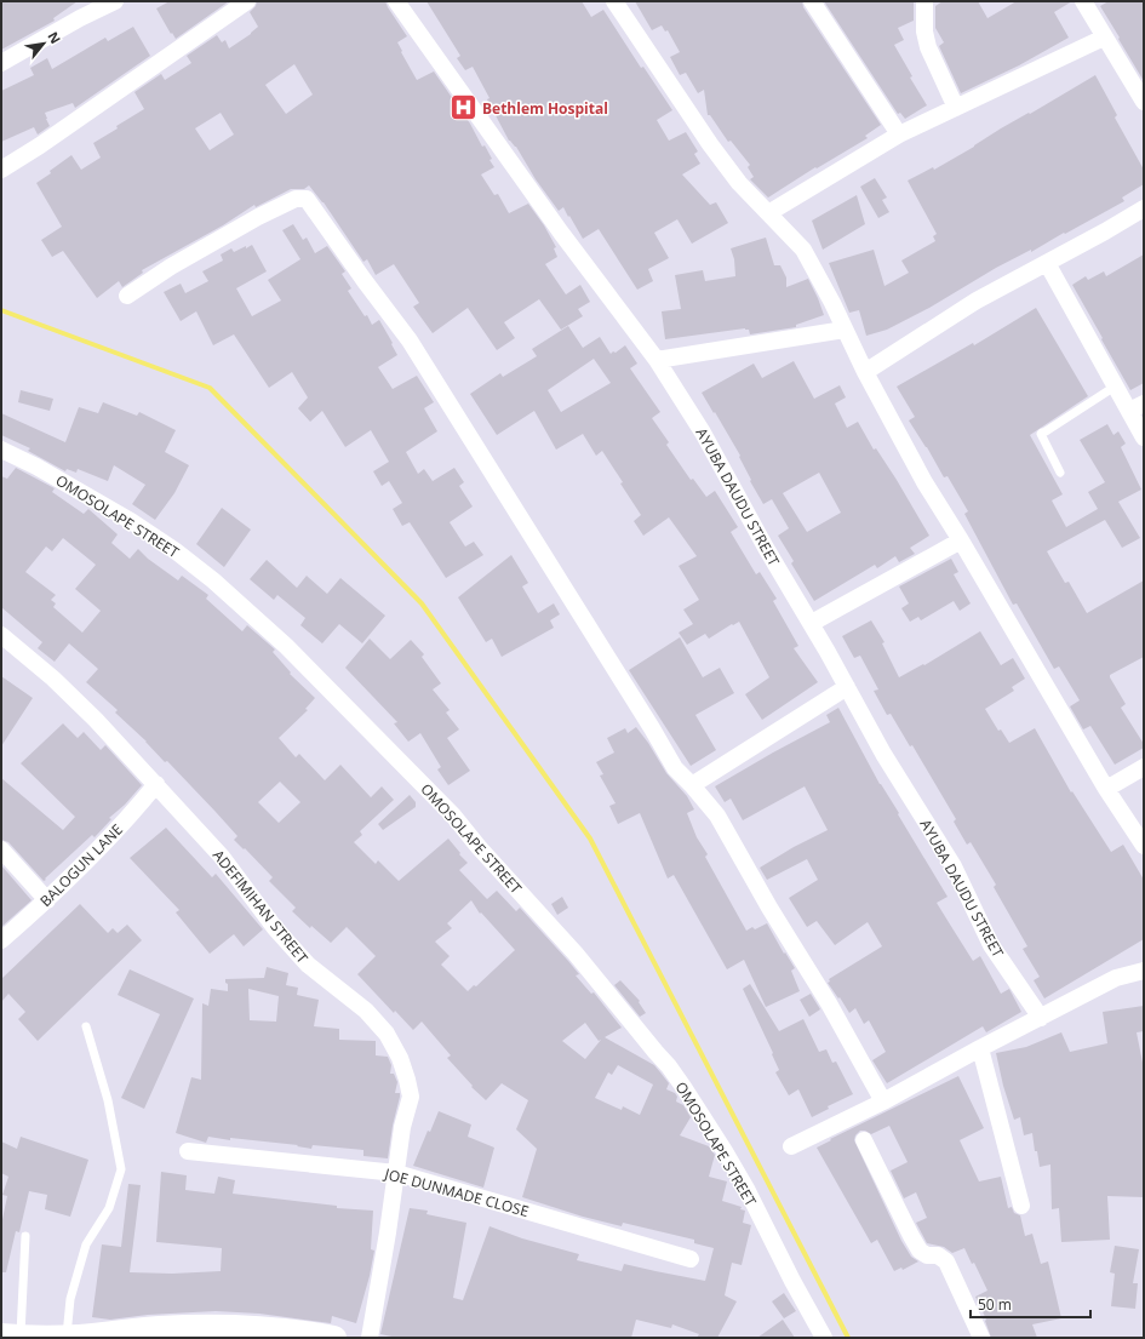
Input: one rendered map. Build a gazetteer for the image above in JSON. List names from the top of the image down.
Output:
{
  "streets": {
    "street": [
      "AYUBA DAUDU STREET",
      "OMOSOLAPE STREET",
      "BALOGUN LANE",
      "ADEFIMIHAN STREET",
      "JOE DUNMADE CLOSE"
    ]
  },
  "crossings": [
    ["BALOGUN LANE", "ADEFIMIHAN STREET"],
    ["ADEFIMIHAN STREET", "JOE DUNMADE CLOSE"]
  ],
  "places": {
    "hospital": ["Bethlem Hospital"]
  },
  "scale_bar": "50 m",
  "north": "top right"
}
